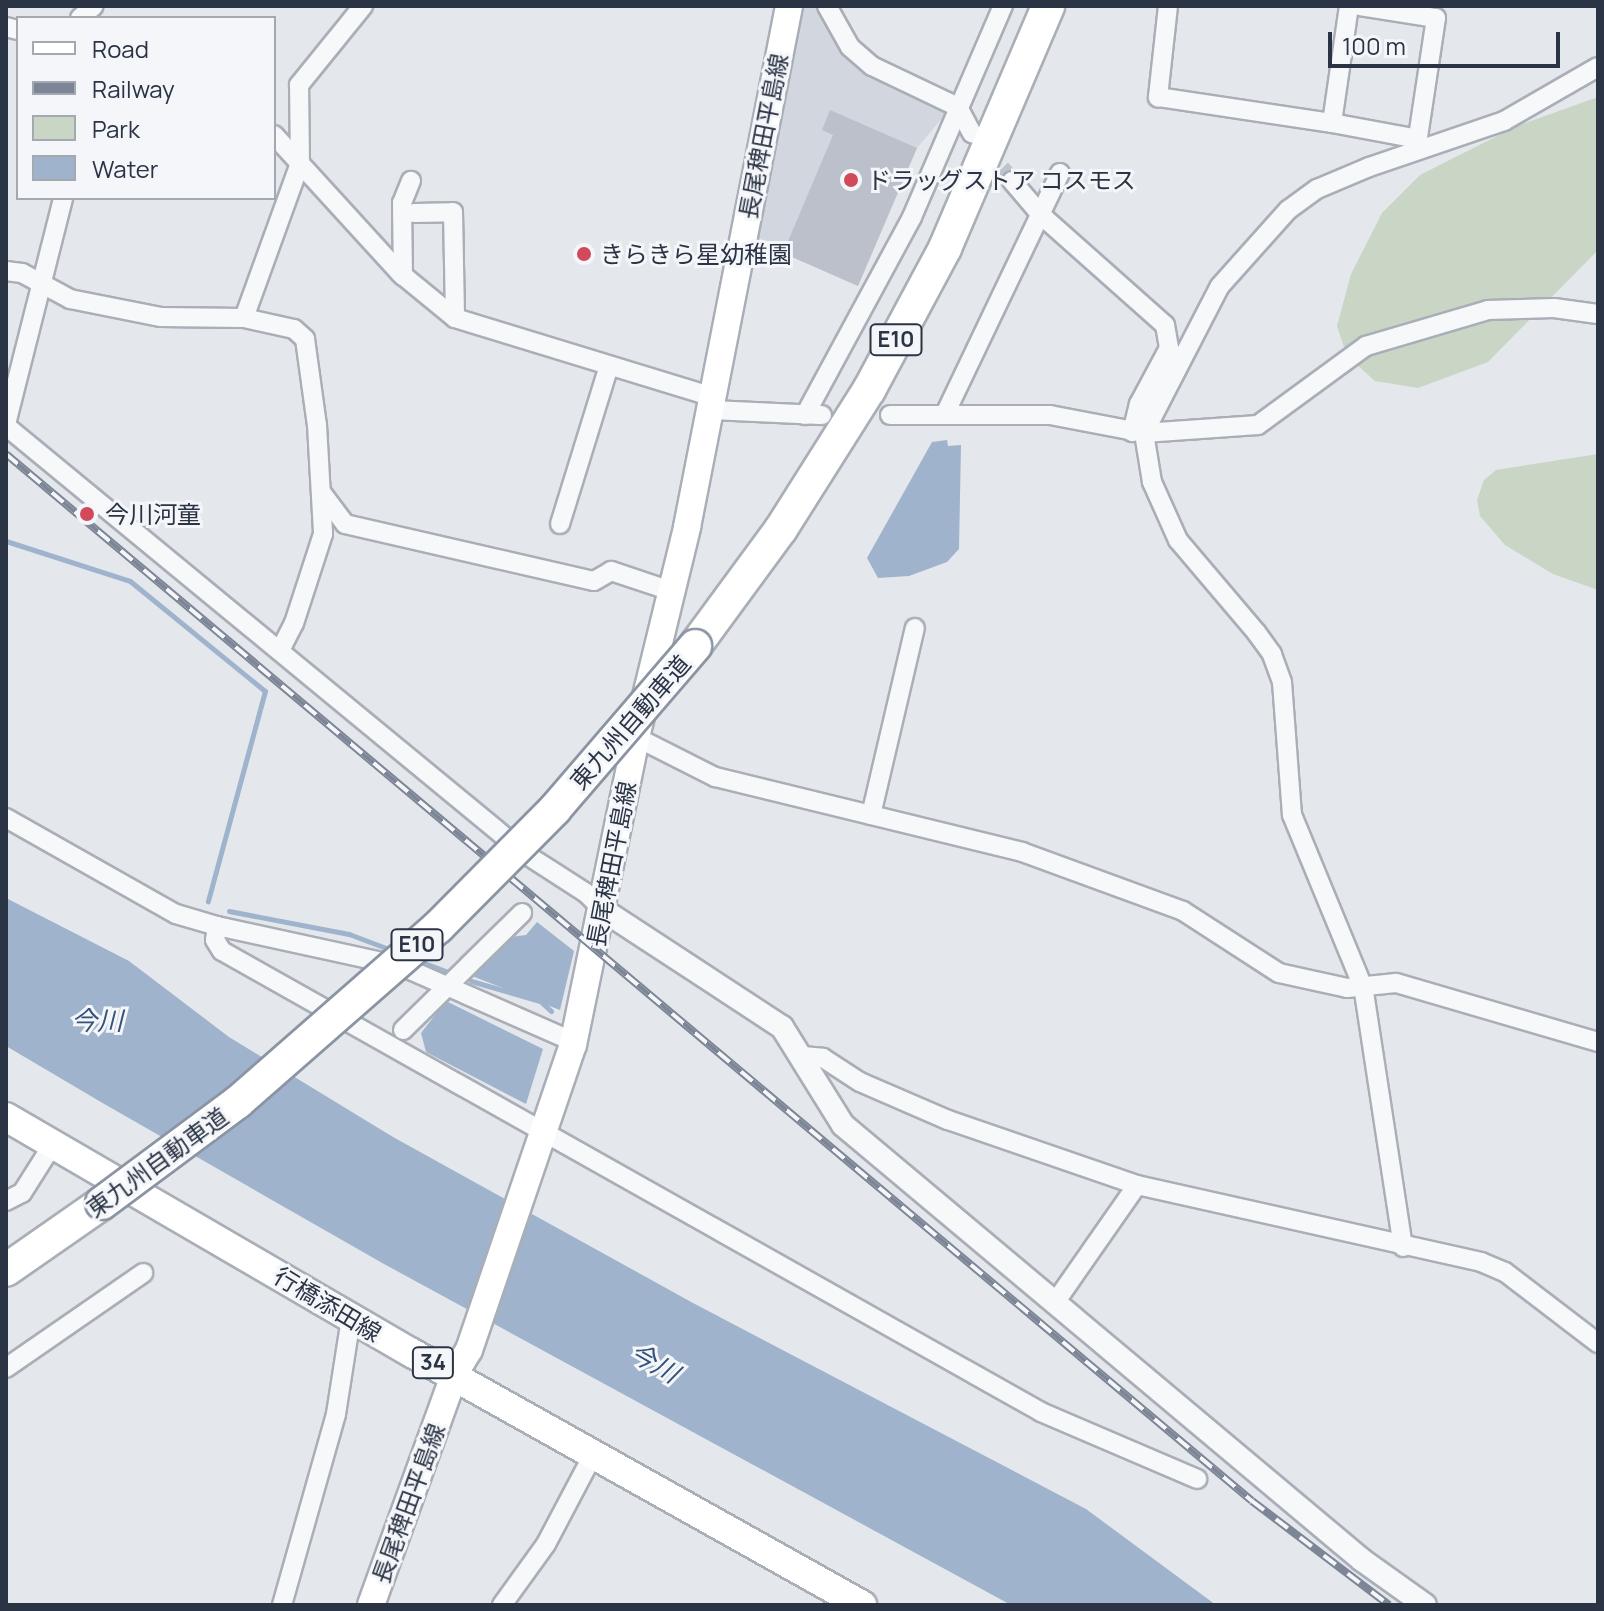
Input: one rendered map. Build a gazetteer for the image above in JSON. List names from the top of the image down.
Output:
{
  "streets": {
    "highway": ["E10", "東九州自動車道"],
    "main road": ["長尾稗田平島線", "行橋添田線", "34"]
  },
  "crossings": [
    ["長尾稗田平島線", "行橋添田線"]
  ],
  "water": ["今川"],
  "places": ["ドラッグストア コスモス", "きらきら星幼稚園", "今川河童"],
  "legend": [
    "Road",
    "Railway",
    "Park",
    "Water"
  ],
  "scale_bar": "100 m"
}
